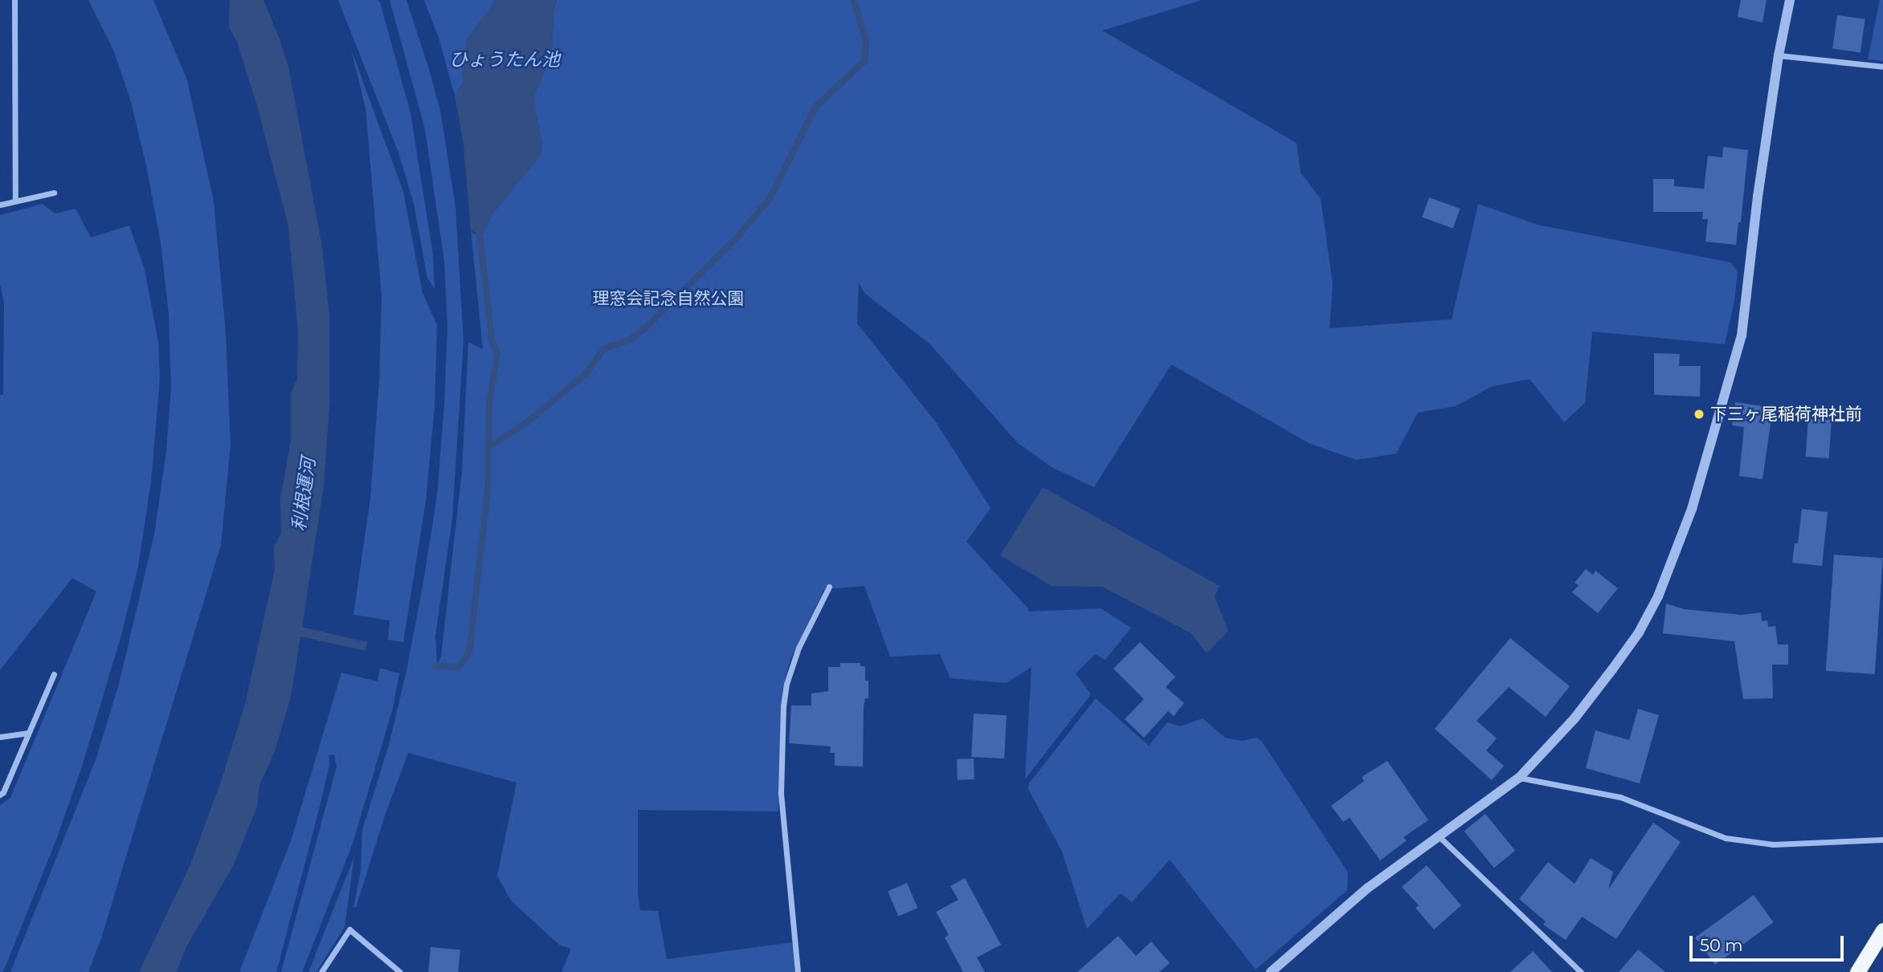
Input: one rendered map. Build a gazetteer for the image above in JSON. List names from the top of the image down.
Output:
{
  "water": ["ひょうたん池", "利根運河"],
  "parks": ["理窓会記念自然公園"],
  "places": ["下三ヶ尾稲荷神社前"],
  "scale_bar": "50 m"
}
